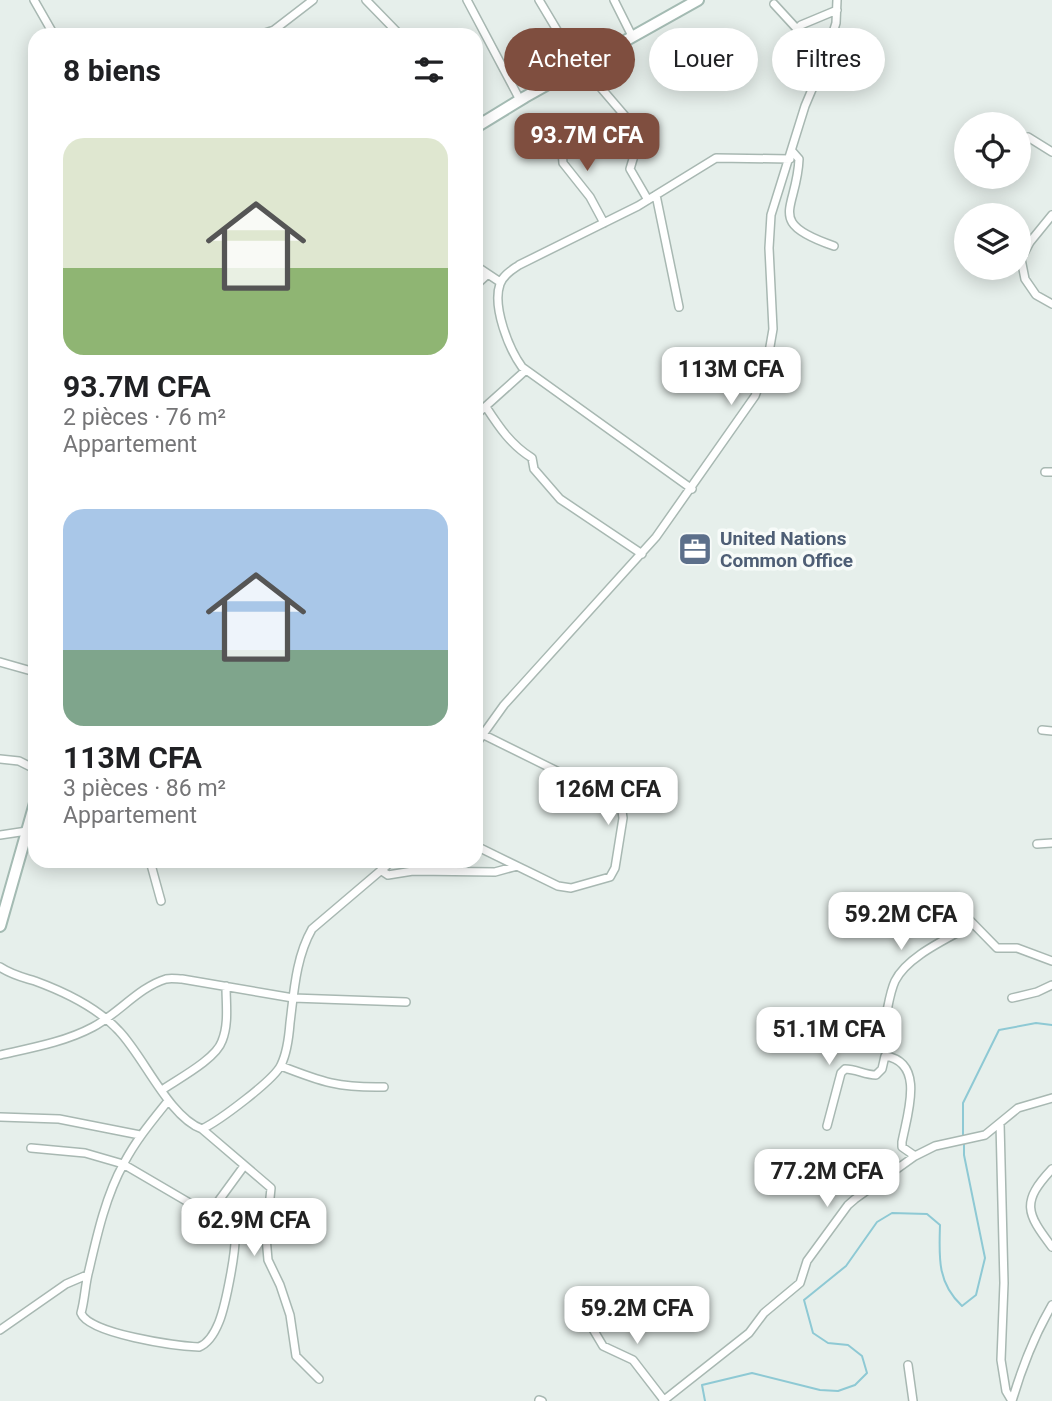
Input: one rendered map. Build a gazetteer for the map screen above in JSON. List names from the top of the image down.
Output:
{
  "places": {
    "office": ["United Nations Common Office"]
  },
  "page": {
    "chip": ["Acheter", "Louer", "Filtres"],
    "heading": "8 biens",
    "list": [
      {
        "name": "93.7M CFA",
        "note": "2 pièces · 76 m² · Appartement"
      },
      {
        "name": "113M CFA",
        "note": "3 pièces · 86 m² · Appartement"
      }
    ],
    "price": [
      "93.7M CFA",
      "113M CFA",
      "126M CFA",
      "59.2M CFA",
      "51.1M CFA",
      "77.2M CFA",
      "62.9M CFA",
      "59.2M CFA"
    ]
  }
}
